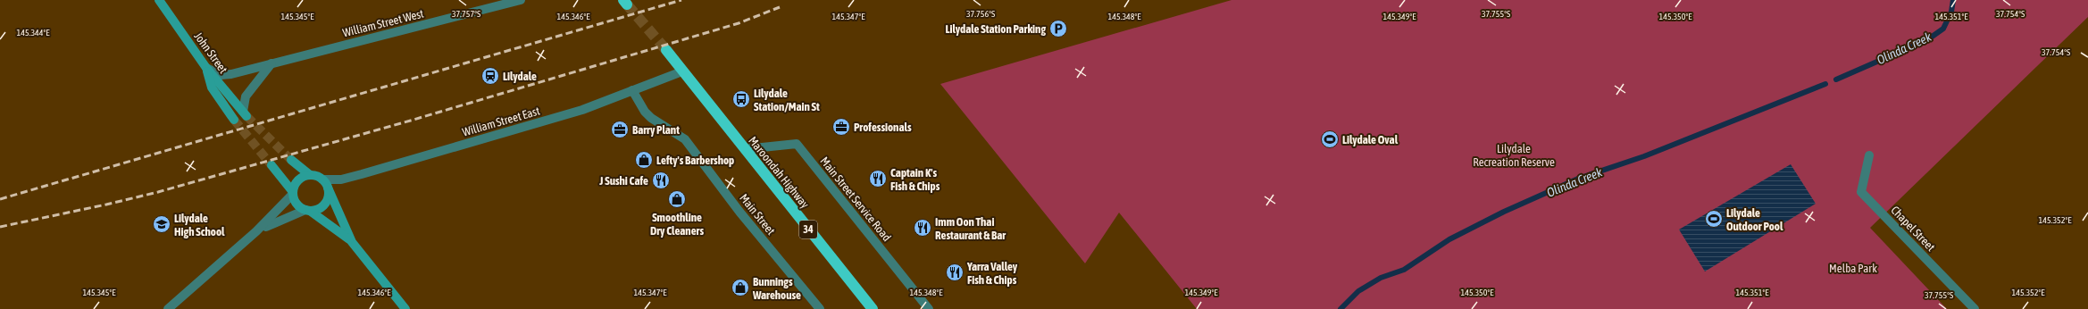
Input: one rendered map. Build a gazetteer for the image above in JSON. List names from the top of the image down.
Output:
{
  "streets": {
    "highway": ["Maroondah Highway", "34"],
    "main road": ["John Street"],
    "street": [
      "William Street West",
      "William Street East",
      "Main Street Service Road",
      "Main Street",
      "Chapel Street"
    ]
  },
  "crossings": [
    ["William Street West", "John Street"],
    ["William Street East", "Maroondah Highway"],
    ["William Street East", "Main Street"],
    ["Maroondah Highway", "Main Street Service Road"]
  ],
  "water": ["Olinda Creek"],
  "parks": ["Lilydale Recreation Reserve", "Melba Park"],
  "places": {
    "parking": ["Lilydale Station Parking"],
    "station": ["Lilydale"],
    "bus stop": ["Lilydale Station/Main St"],
    "office": ["Professionals", "Barry Plant"],
    "sports": ["Lilydale Oval", "Lilydale Outdoor Pool"],
    "shop": ["Lefty's Barbershop", "Smoothline Dry Cleaners", "Bunnings Warehouse"],
    "restaurant": [
      "Captain K's Fish & Chips",
      "J Sushi Cafe",
      "Imm Oon Thai Restaurant & Bar",
      "Yarra Valley Fish & Chips"
    ],
    "school or university": ["Lilydale High School"]
  },
  "coordinates": [
    "37.755°S",
    "37.757°S",
    "37.756°S",
    "37.754°S",
    "145.345°E",
    "145.346°E",
    "145.347°E",
    "145.348°E",
    "145.349°E",
    "145.350°E",
    "145.351°E",
    "145.344°E",
    "145.352°E"
  ]
}
